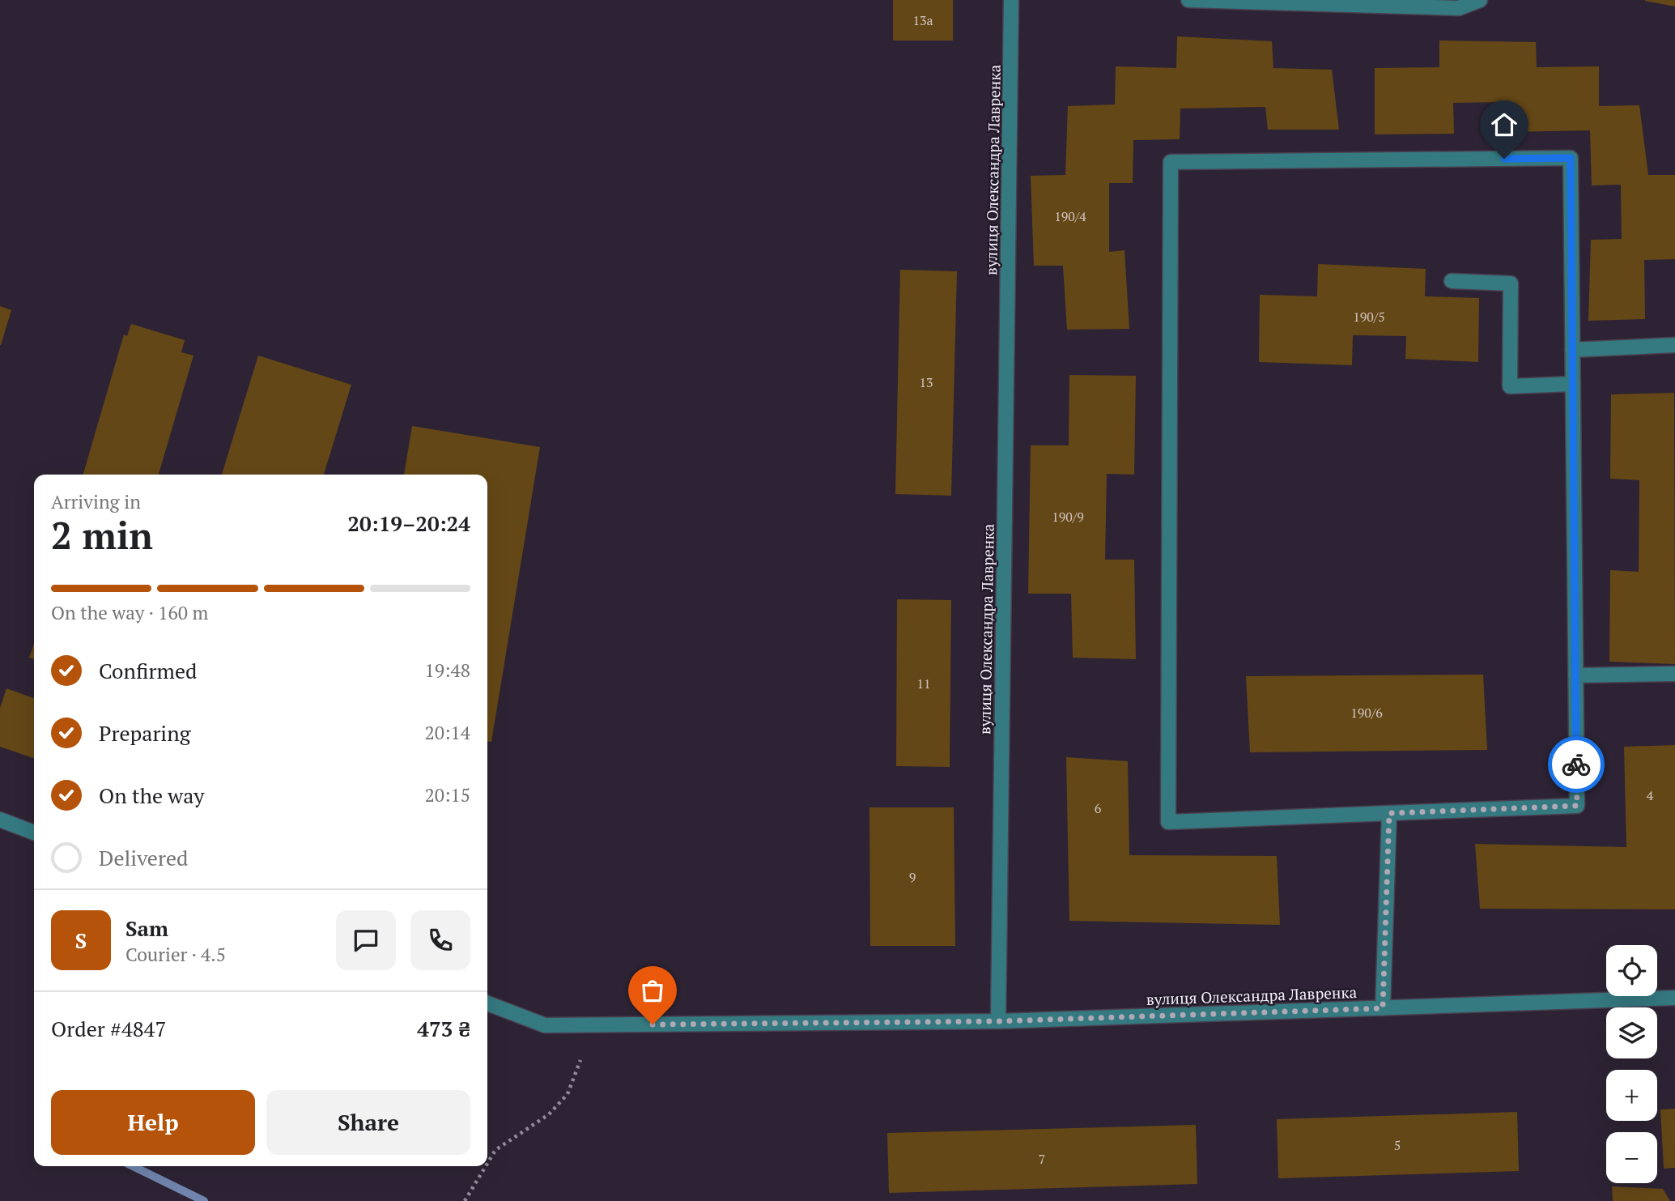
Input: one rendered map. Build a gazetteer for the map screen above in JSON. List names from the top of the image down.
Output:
{
  "streets": {
    "street": ["вулиця Олександра Лавренка"]
  },
  "house_numbers": [
    "13а",
    "190/4",
    "190/5",
    "13",
    "190/9",
    "11",
    "190/6",
    "4",
    "6",
    "9",
    "5",
    "7"
  ],
  "page": {
    "heading": ["2 min", "Arriving in", "20:19–20:24"],
    "panel": [
      "Sam",
      "Courier · 4.5",
      "Order #4847",
      "473 ₴"
    ],
    "bar": "On the way · 160 m",
    "list": [
      ["Confirmed", "19:48"],
      ["Preparing", "20:14"],
      ["On the way", "20:15"],
      "Delivered"
    ],
    "round": "S",
    "map_buttons": ["+", "−"],
    "buttons": ["Help", "Share"]
  }
}
